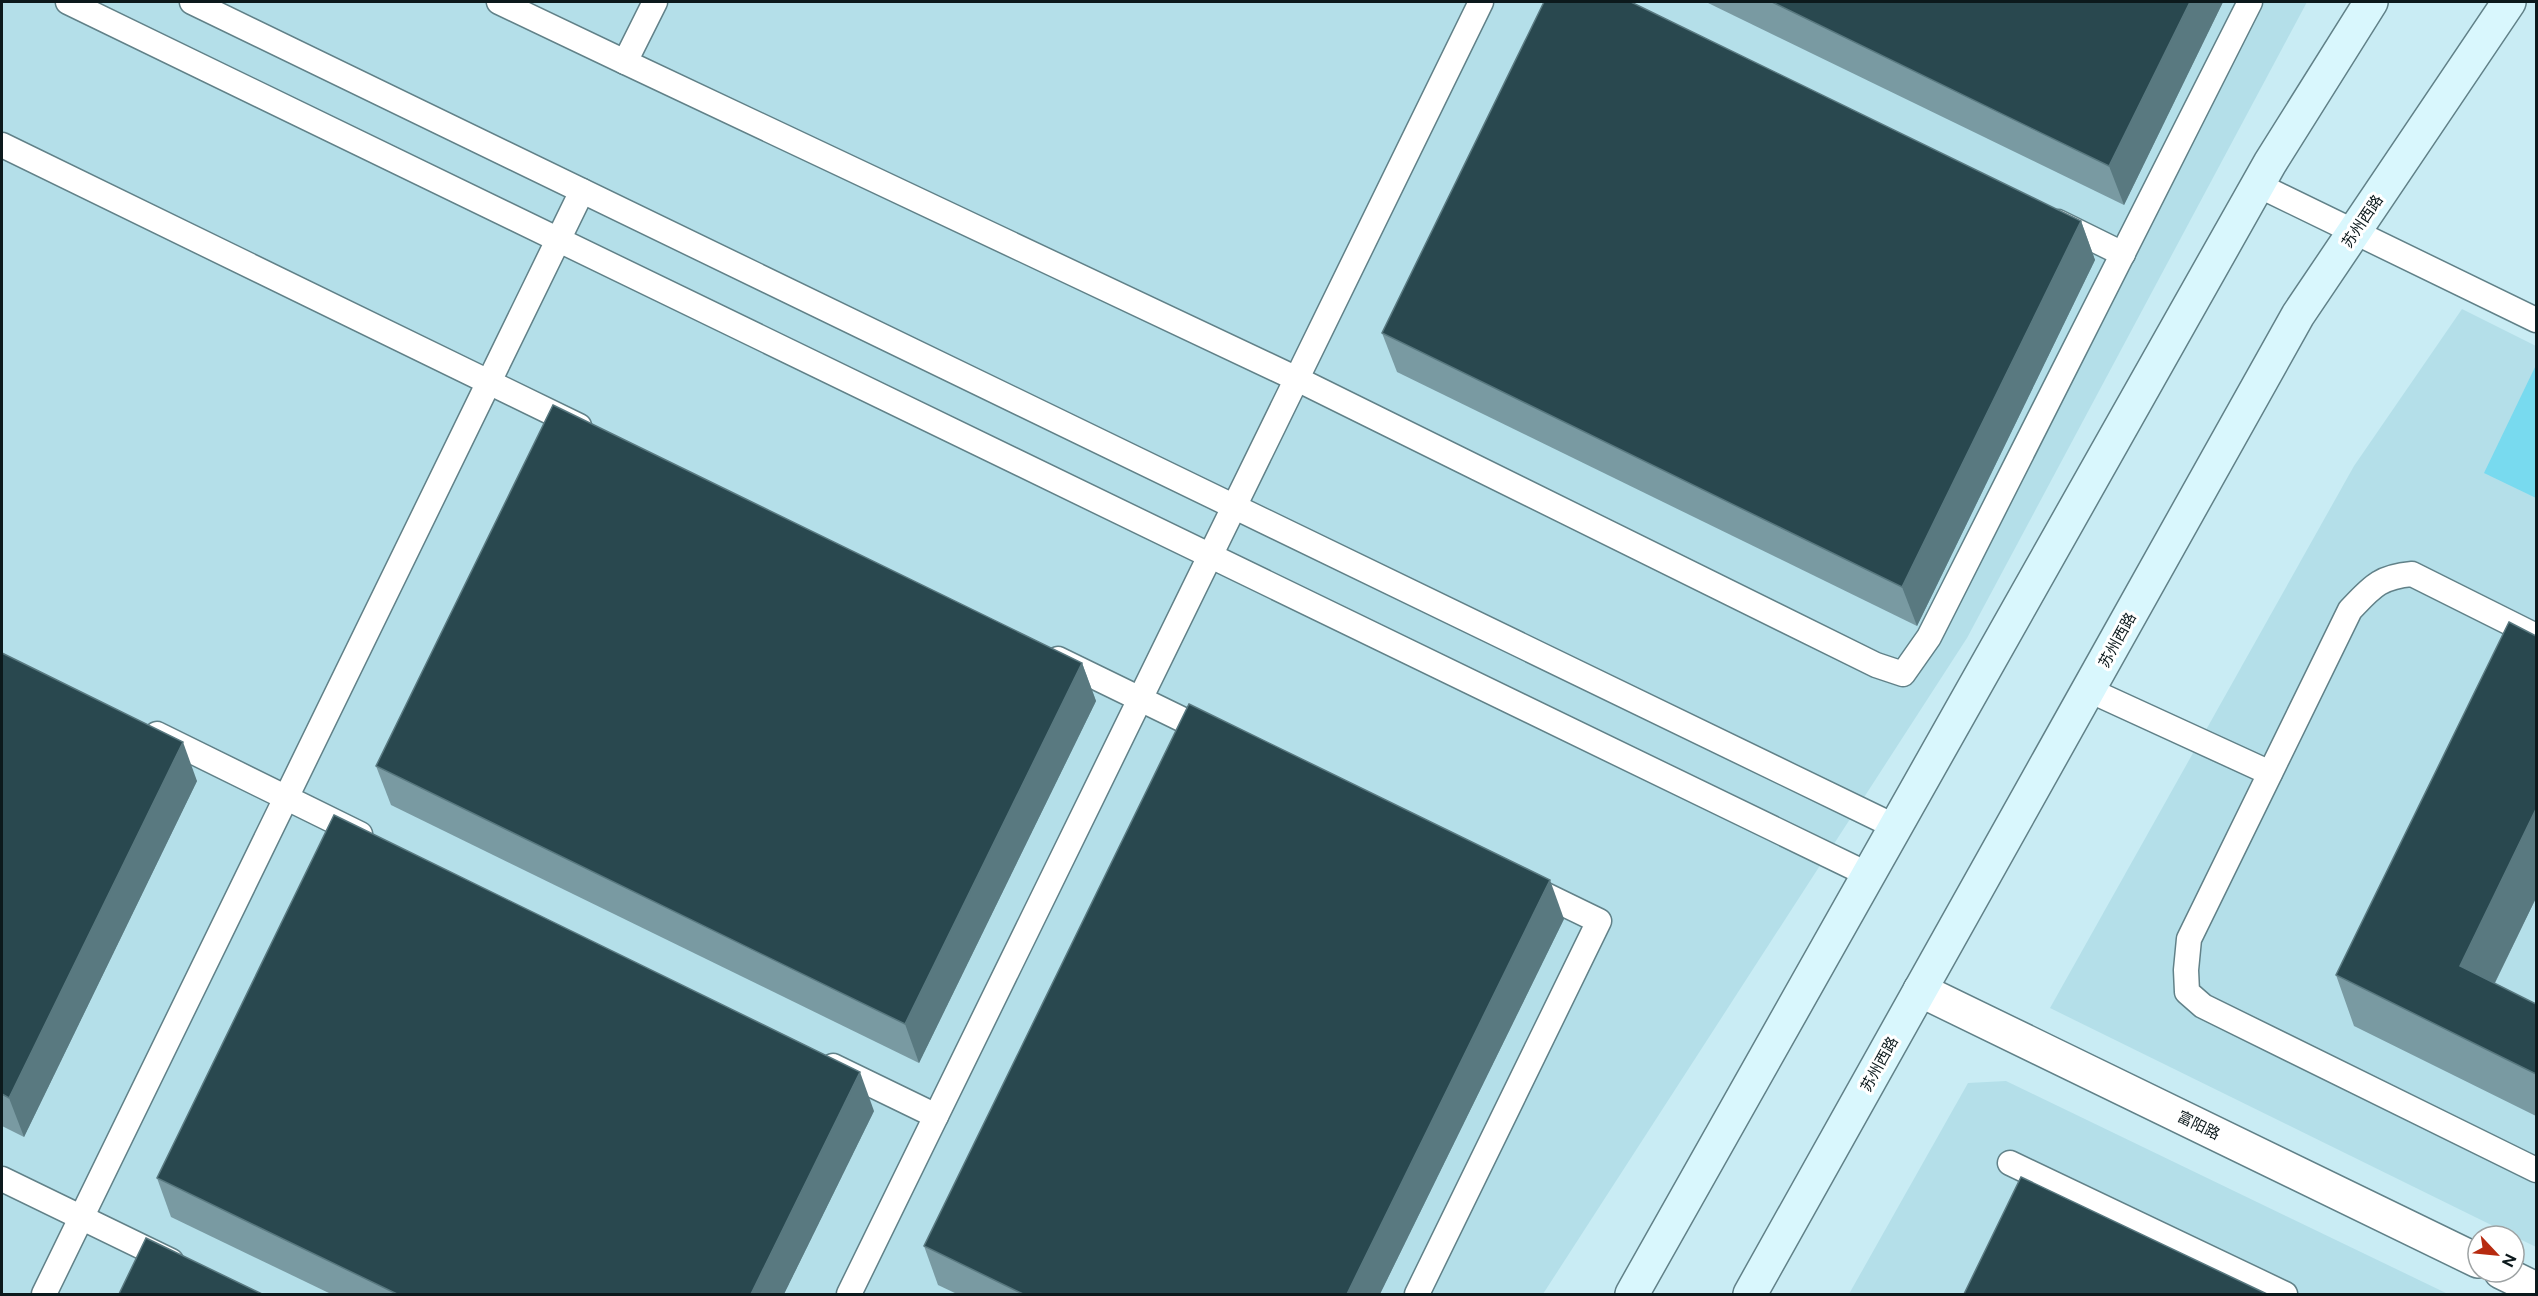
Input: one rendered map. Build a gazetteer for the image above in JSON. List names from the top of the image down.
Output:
{
  "streets": {
    "main road": ["苏州西路"],
    "street": ["富阳路"]
  },
  "crossings": [
    ["苏州西路", "富阳路"]
  ],
  "north": "bottom right"
}
